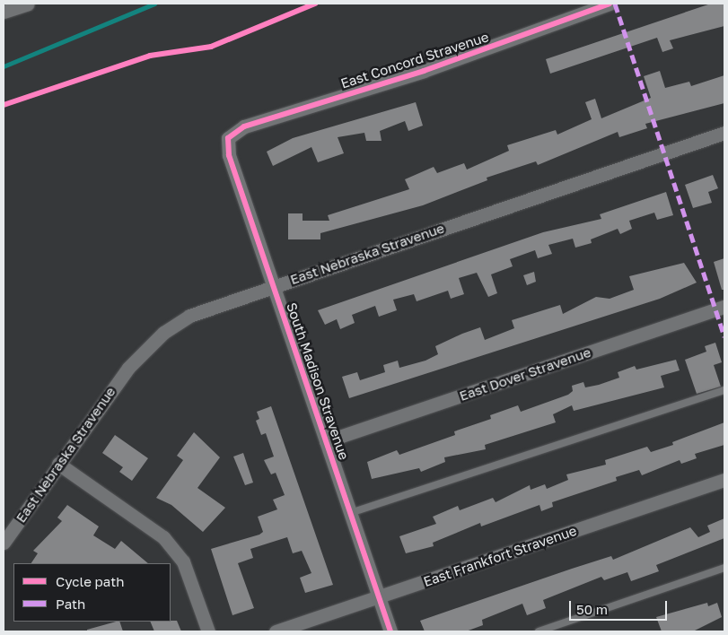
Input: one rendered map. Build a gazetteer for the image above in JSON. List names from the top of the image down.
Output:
{
  "streets": {
    "street": [
      "East Concord Stravenue",
      "East Nebraska Stravenue",
      "East Dover Stravenue",
      "South Madison Stravenue",
      "East Frankfort Stravenue"
    ]
  },
  "crossings": [
    ["East Concord Stravenue", "South Madison Stravenue"],
    ["East Nebraska Stravenue", "South Madison Stravenue"],
    ["East Dover Stravenue", "South Madison Stravenue"],
    ["South Madison Stravenue", "East Frankfort Stravenue"]
  ],
  "legend": ["Cycle path", "Path"],
  "scale_bar": "50 m"
}
